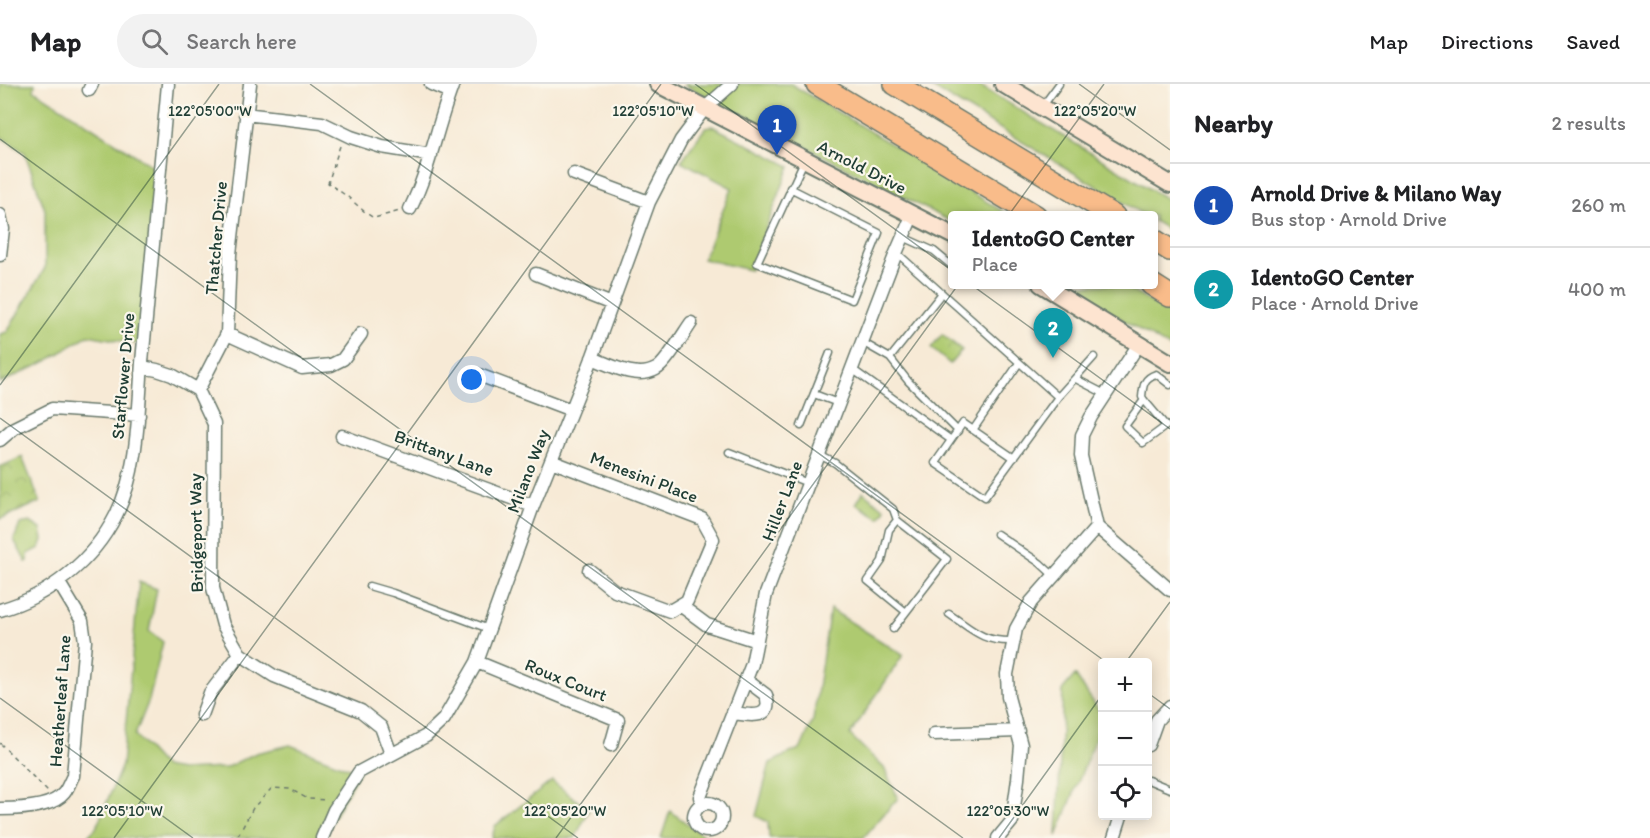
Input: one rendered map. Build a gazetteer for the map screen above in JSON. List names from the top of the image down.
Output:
{
  "streets": {
    "street": [
      "Arnold Drive",
      "Thatcher Drive",
      "Starflower Drive",
      "Brittany Lane",
      "Milano Way",
      "Menesini Place",
      "Hiller Lane",
      "Bridgeport Way",
      "Roux Court",
      "Heatherleaf Lane"
    ]
  },
  "crossings": [
    ["Arnold Drive", "Milano Way"],
    ["Arnold Drive", "Hiller Lane"],
    ["Thatcher Drive", "Bridgeport Way"],
    ["Starflower Drive", "Heatherleaf Lane"],
    ["Brittany Lane", "Milano Way"],
    ["Milano Way", "Menesini Place"],
    ["Milano Way", "Bridgeport Way"],
    ["Milano Way", "Roux Court"]
  ],
  "page": {
    "header": "Map",
    "search": "Search here",
    "nav": ["Map", "Directions", "Saved"],
    "heading": ["Nearby", "2 results"],
    "pins": ["1", "2"],
    "list": [
      {
        "mark": "1",
        "name": "Arnold Drive & Milano Way",
        "note": "Bus stop · Arnold Drive",
        "value": "260 m"
      },
      {
        "mark": "2",
        "name": "IdentoGO Center",
        "note": "Place · Arnold Drive",
        "value": "400 m"
      }
    ],
    "popup": ["IdentoGO Center", "Place"],
    "map_buttons": ["+", "−"]
  },
  "coordinates": [
    "122°05'10\"W",
    "122°05'20\"W",
    "122°05'00\"W",
    "122°05'30\"W"
  ]
}
